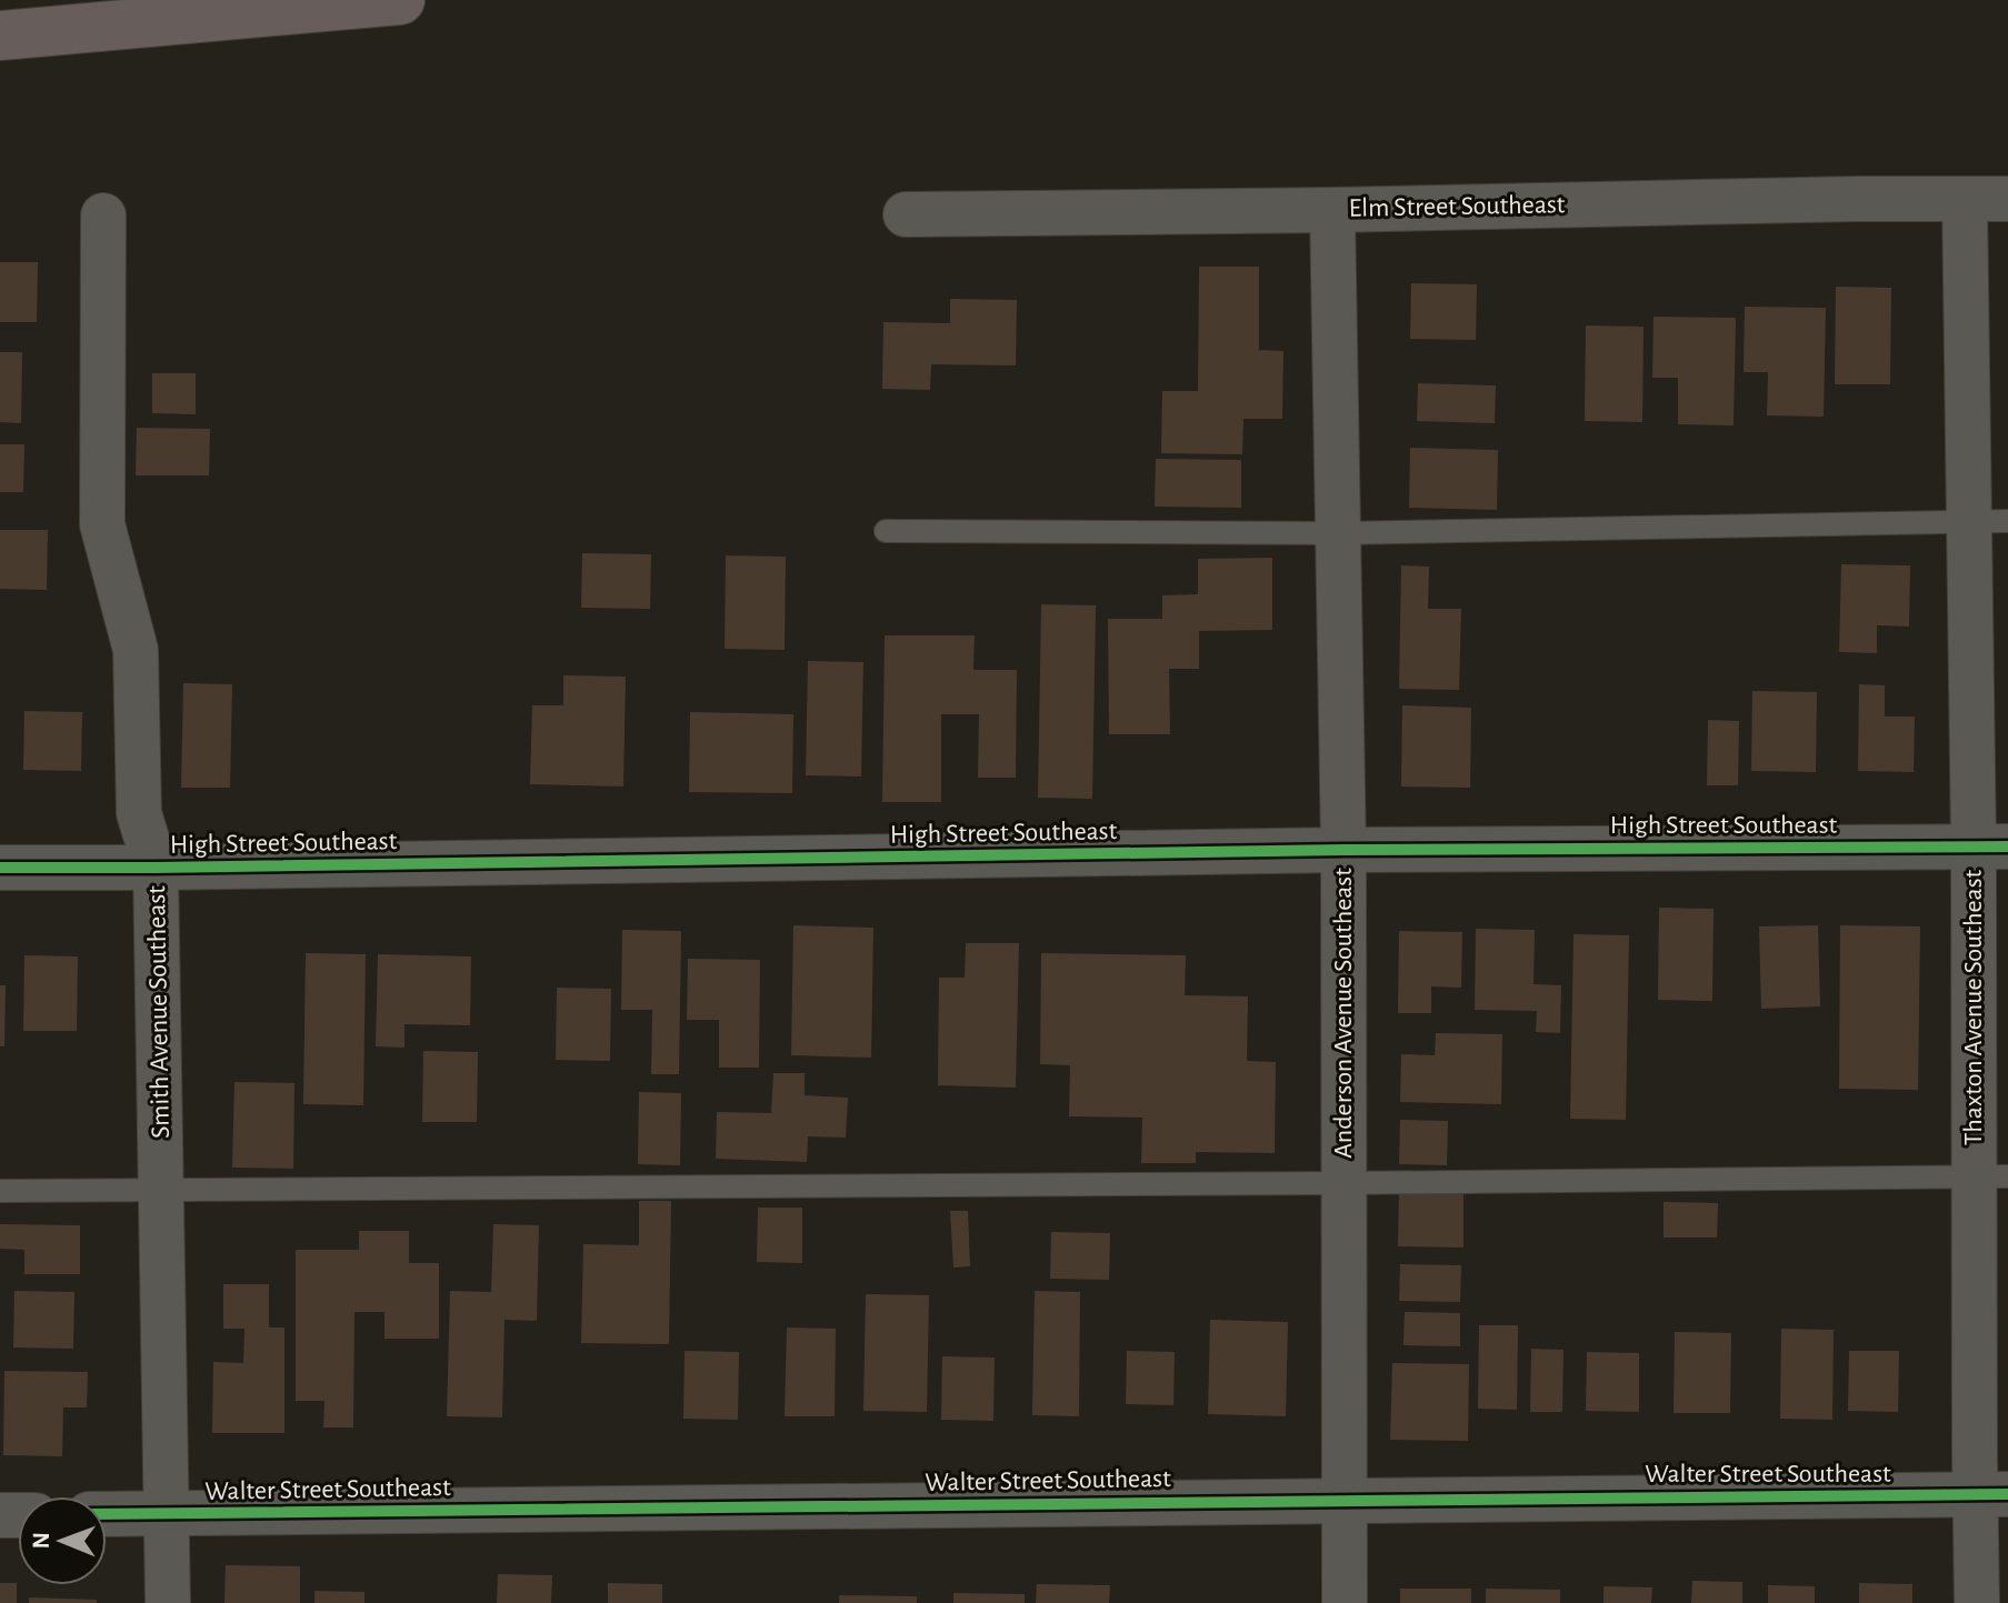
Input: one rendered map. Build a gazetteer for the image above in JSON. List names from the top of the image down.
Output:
{
  "streets": {
    "street": [
      "Elm Street Southeast",
      "High Street Southeast",
      "Thaxton Avenue Southeast",
      "Smith Avenue Southeast",
      "Anderson Avenue Southeast",
      "Walter Street Southeast"
    ]
  },
  "crossings": [
    ["Elm Street Southeast", "Thaxton Avenue Southeast"],
    ["Elm Street Southeast", "Anderson Avenue Southeast"],
    ["High Street Southeast", "Thaxton Avenue Southeast"],
    ["High Street Southeast", "Smith Avenue Southeast"],
    ["High Street Southeast", "Anderson Avenue Southeast"],
    ["Thaxton Avenue Southeast", "Walter Street Southeast"],
    ["Smith Avenue Southeast", "Walter Street Southeast"],
    ["Anderson Avenue Southeast", "Walter Street Southeast"]
  ],
  "north": "left"
}
